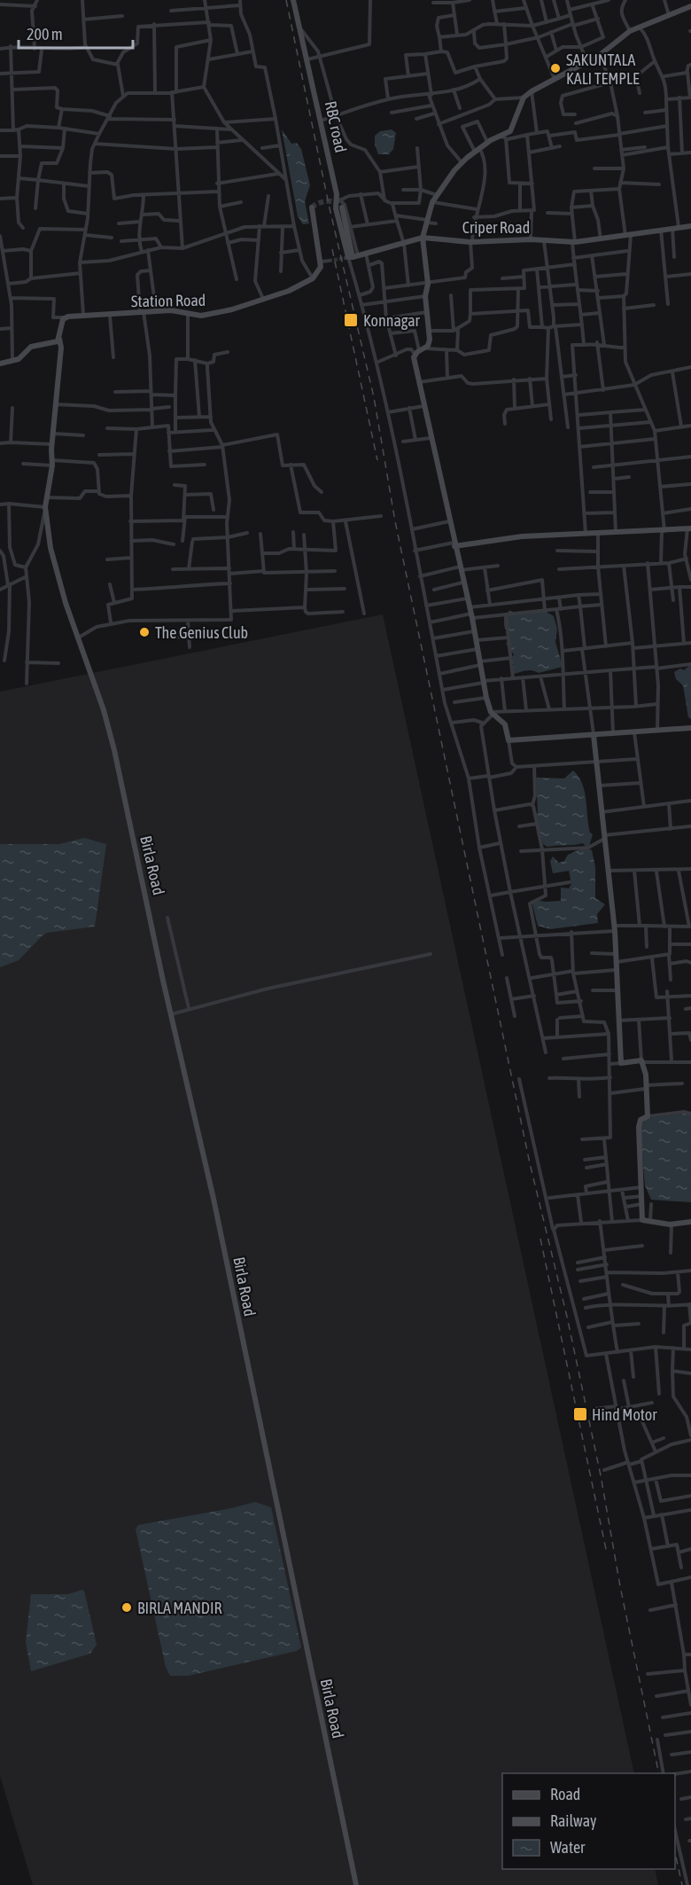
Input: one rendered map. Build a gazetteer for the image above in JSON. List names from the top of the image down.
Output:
{
  "streets": {
    "street": [
      "RBC road",
      "Criper Road",
      "Station Road",
      "Birla Road"
    ]
  },
  "crossings": [
    ["RBC road", "Criper Road"]
  ],
  "places": {
    "other": ["SAKUNTALA KALI TEMPLE", "The Genius Club", "BIRLA MANDIR"],
    "transit": ["Konnagar", "Hind Motor"]
  },
  "legend": ["Road", "Railway", "Water"],
  "scale_bar": "200 m"
}
